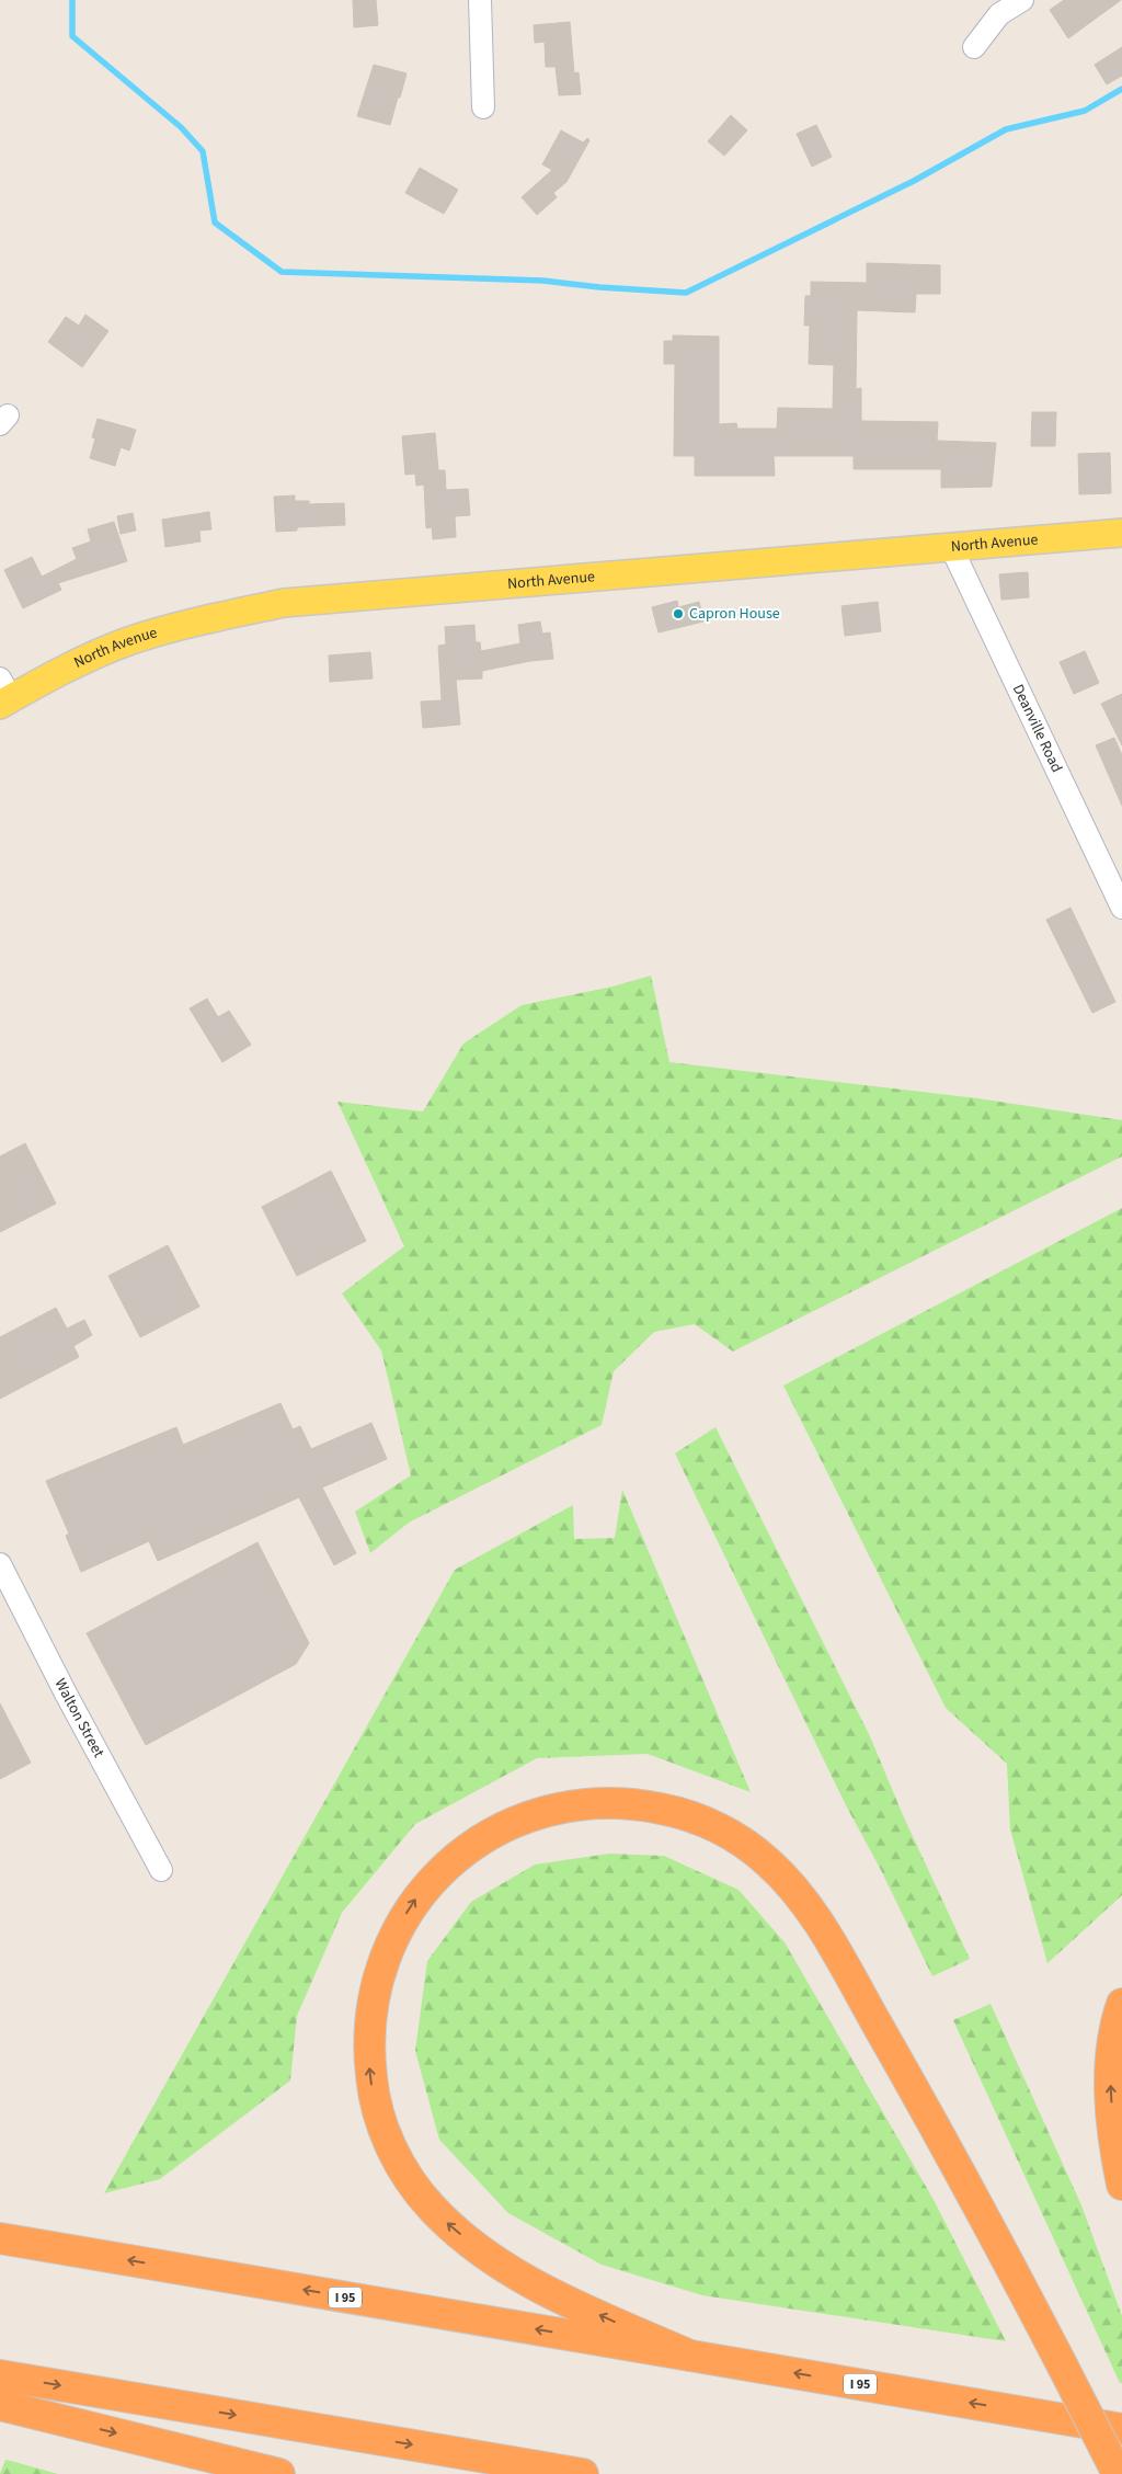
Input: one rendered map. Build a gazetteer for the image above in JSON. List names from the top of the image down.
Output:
{
  "streets": {
    "highway": ["I 95"],
    "main road": ["North Avenue"],
    "street": ["Deanville Road", "Walton Street"]
  },
  "crossings": [
    ["North Avenue", "Deanville Road"]
  ],
  "places": ["Capron House"]
}
